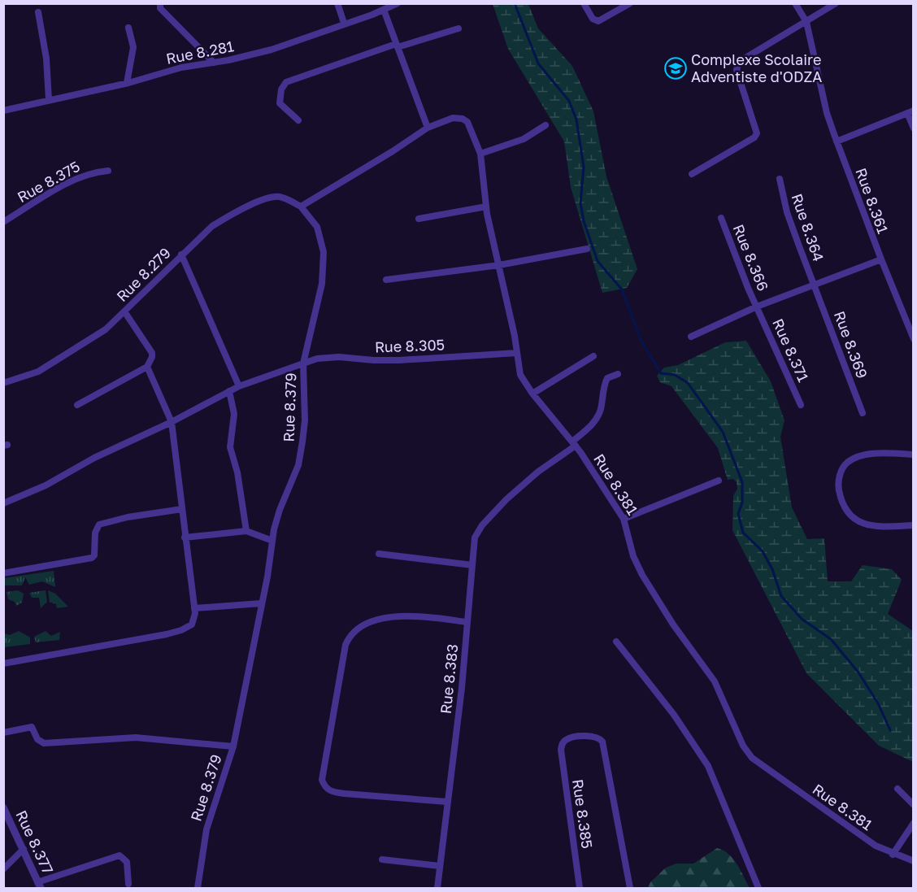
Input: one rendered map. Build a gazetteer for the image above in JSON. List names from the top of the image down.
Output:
{
  "streets": {
    "street": [
      "Rue 8.281",
      "Rue 8.375",
      "Rue 8.361",
      "Rue 8.364",
      "Rue 8.366",
      "Rue 8.279",
      "Rue 8.369",
      "Rue 8.305",
      "Rue 8.371",
      "Rue 8.379",
      "Rue 8.381",
      "Rue 8.383",
      "Rue 8.385",
      "Rue 8.377"
    ]
  },
  "crossings": [
    ["Rue 8.364", "Rue 8.369"],
    ["Rue 8.366", "Rue 8.371"],
    ["Rue 8.279", "Rue 8.379"],
    ["Rue 8.305", "Rue 8.379"],
    ["Rue 8.305", "Rue 8.381"],
    ["Rue 8.381", "Rue 8.383"]
  ],
  "places": {
    "school or university": ["Complexe Scolaire Adventiste d'ODZA"]
  }
}
